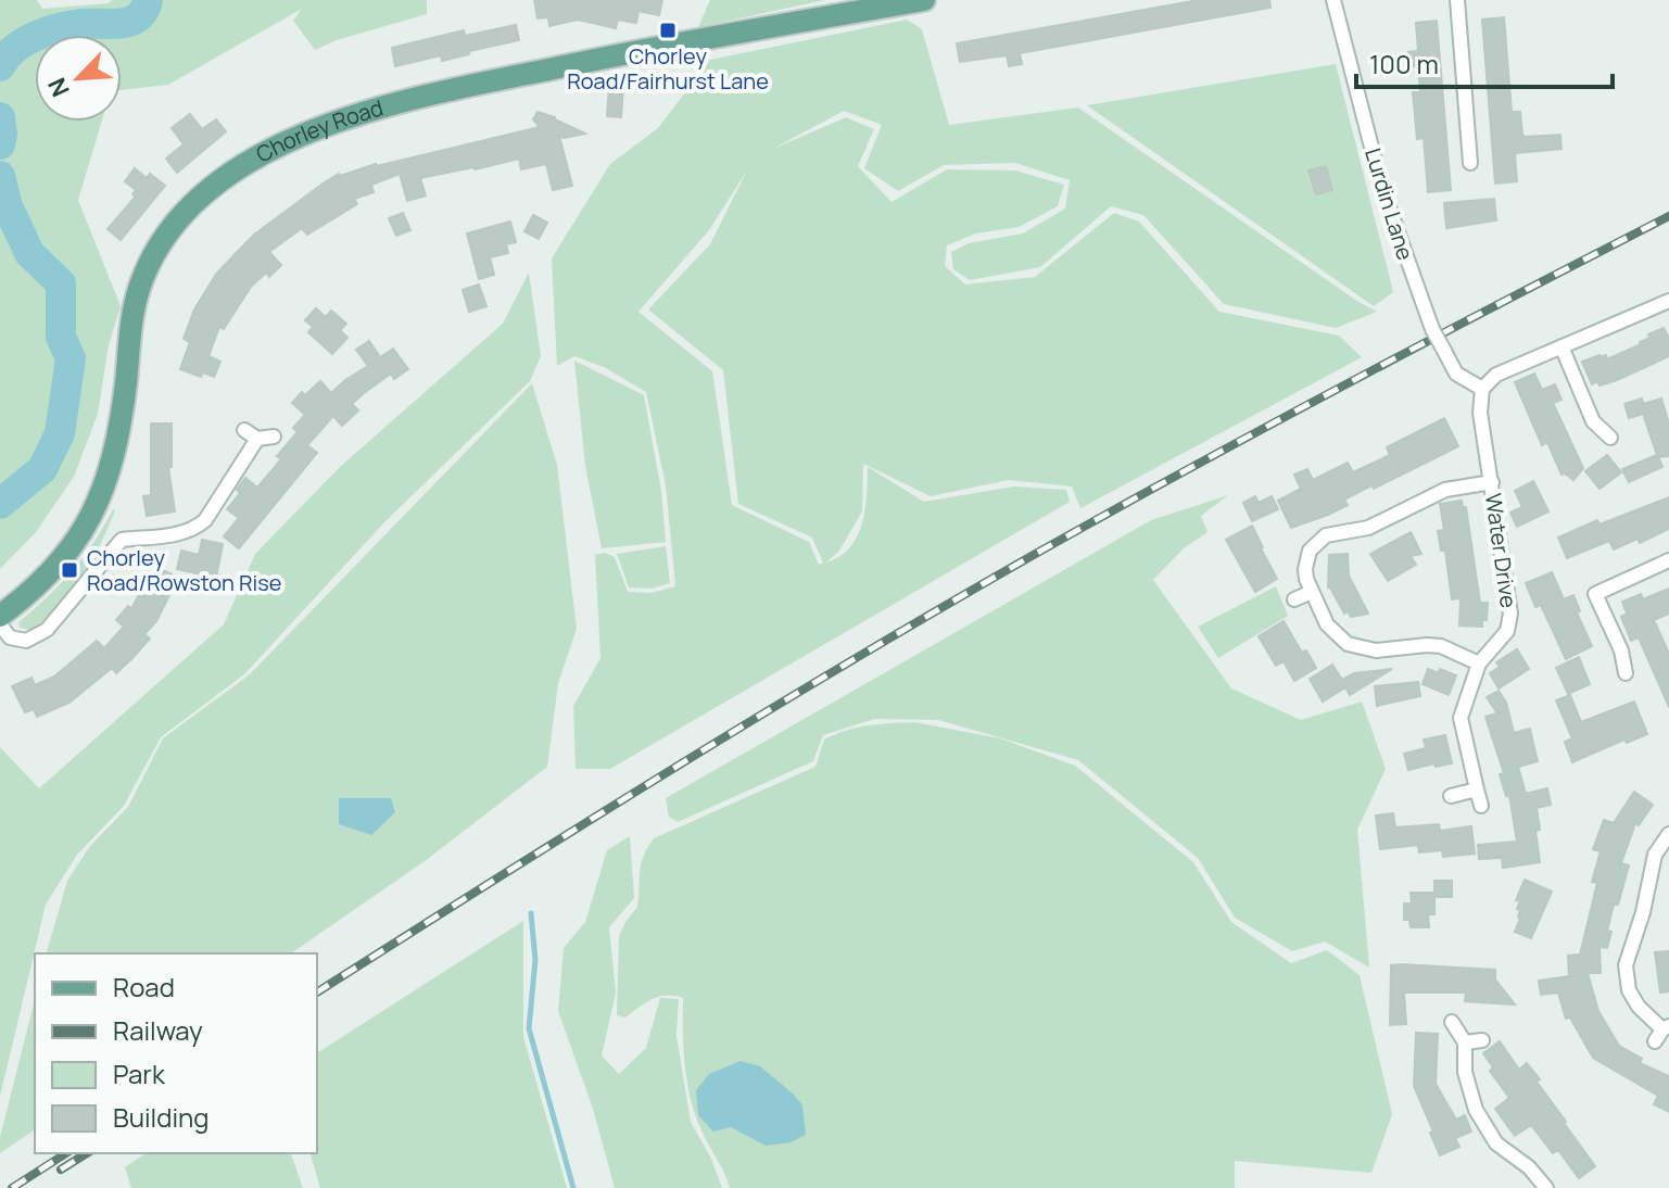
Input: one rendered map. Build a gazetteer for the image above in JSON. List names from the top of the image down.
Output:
{
  "streets": {
    "main road": ["Chorley Road"],
    "street": ["Lurdin Lane", "Water Drive"]
  },
  "crossings": [
    ["Lurdin Lane", "Water Drive"]
  ],
  "places": {
    "transit": ["Chorley Road/Fairhurst Lane", "Chorley Road/Rowston Rise"]
  },
  "legend": [
    "Road",
    "Railway",
    "Park",
    "Building"
  ],
  "scale_bar": "100 m",
  "north": "bottom left"
}
